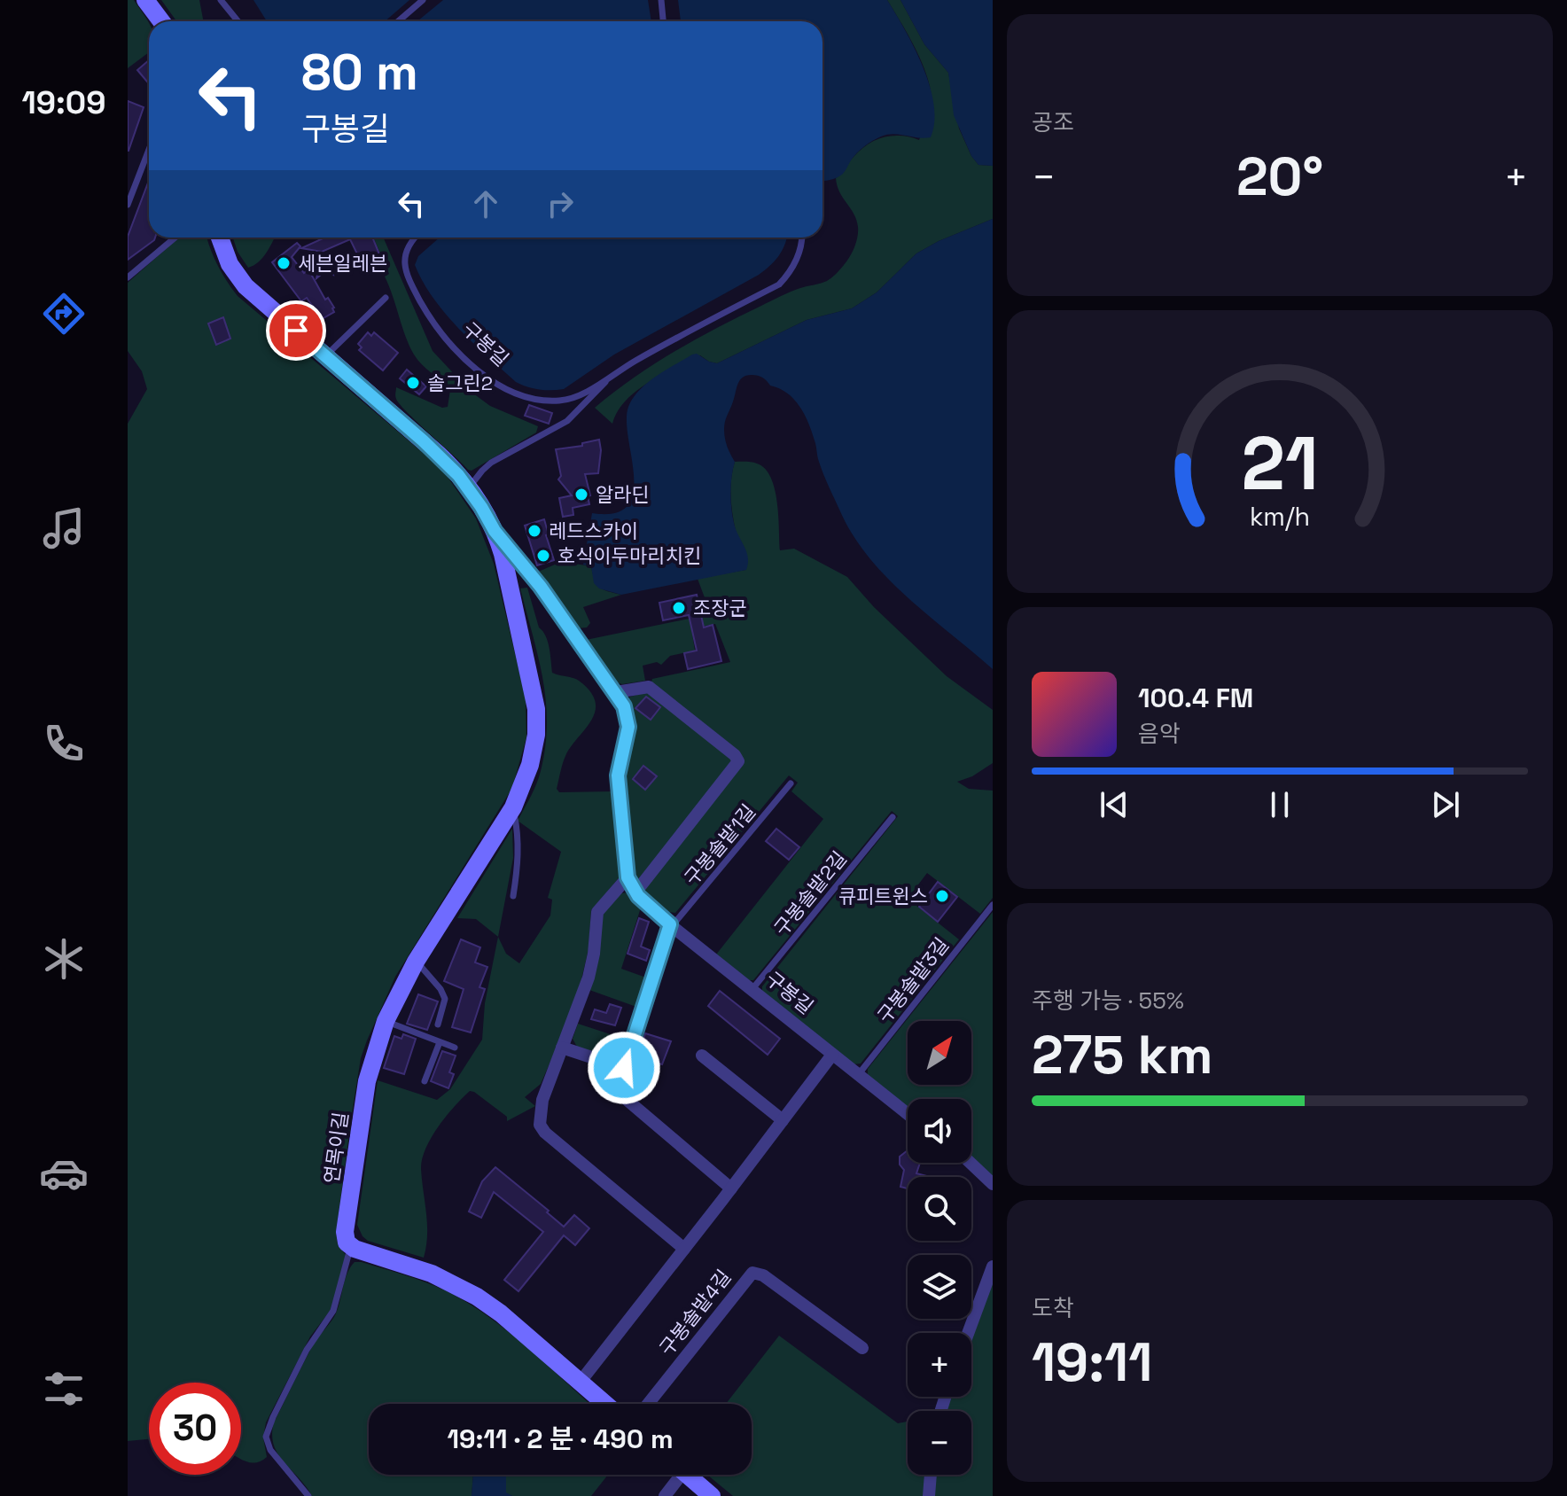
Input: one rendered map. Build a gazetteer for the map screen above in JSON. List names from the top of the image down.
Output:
{
  "streets": {
    "street": ["구봉길", "연목이길", "구봉솔밭4길"],
    "lane": ["구봉솔밭1길", "구봉솔밭2길", "구봉솔밭3길"]
  },
  "crossings": [
    ["구봉길", "구봉솔밭1길"],
    ["구봉길", "구봉솔밭2길"],
    ["구봉길", "구봉솔밭3길"],
    ["구봉길", "연목이길"]
  ],
  "places": [
    "세븐일레븐",
    "솔그린2",
    "알라딘",
    "레드스카이",
    "호식이두마리치킨",
    "조장군",
    "큐피트윈스"
  ],
  "north": "top right",
  "page": {
    "tabs": "19:09",
    "tile": [
      "공조",
      ["주행 가능 · 55%", "275 km"],
      ["도착", "19:11"]
    ],
    "turn": ["80 m", "구봉길"],
    "heat": ["−", "20°", "+"],
    "song": ["100.4 FM", "음악"],
    "map_buttons": ["+", "−"],
    "limit": "30",
    "trip": "19:11 · 2 분 · 490 m",
    "gauge": ["21", "km/h"]
  }
}
